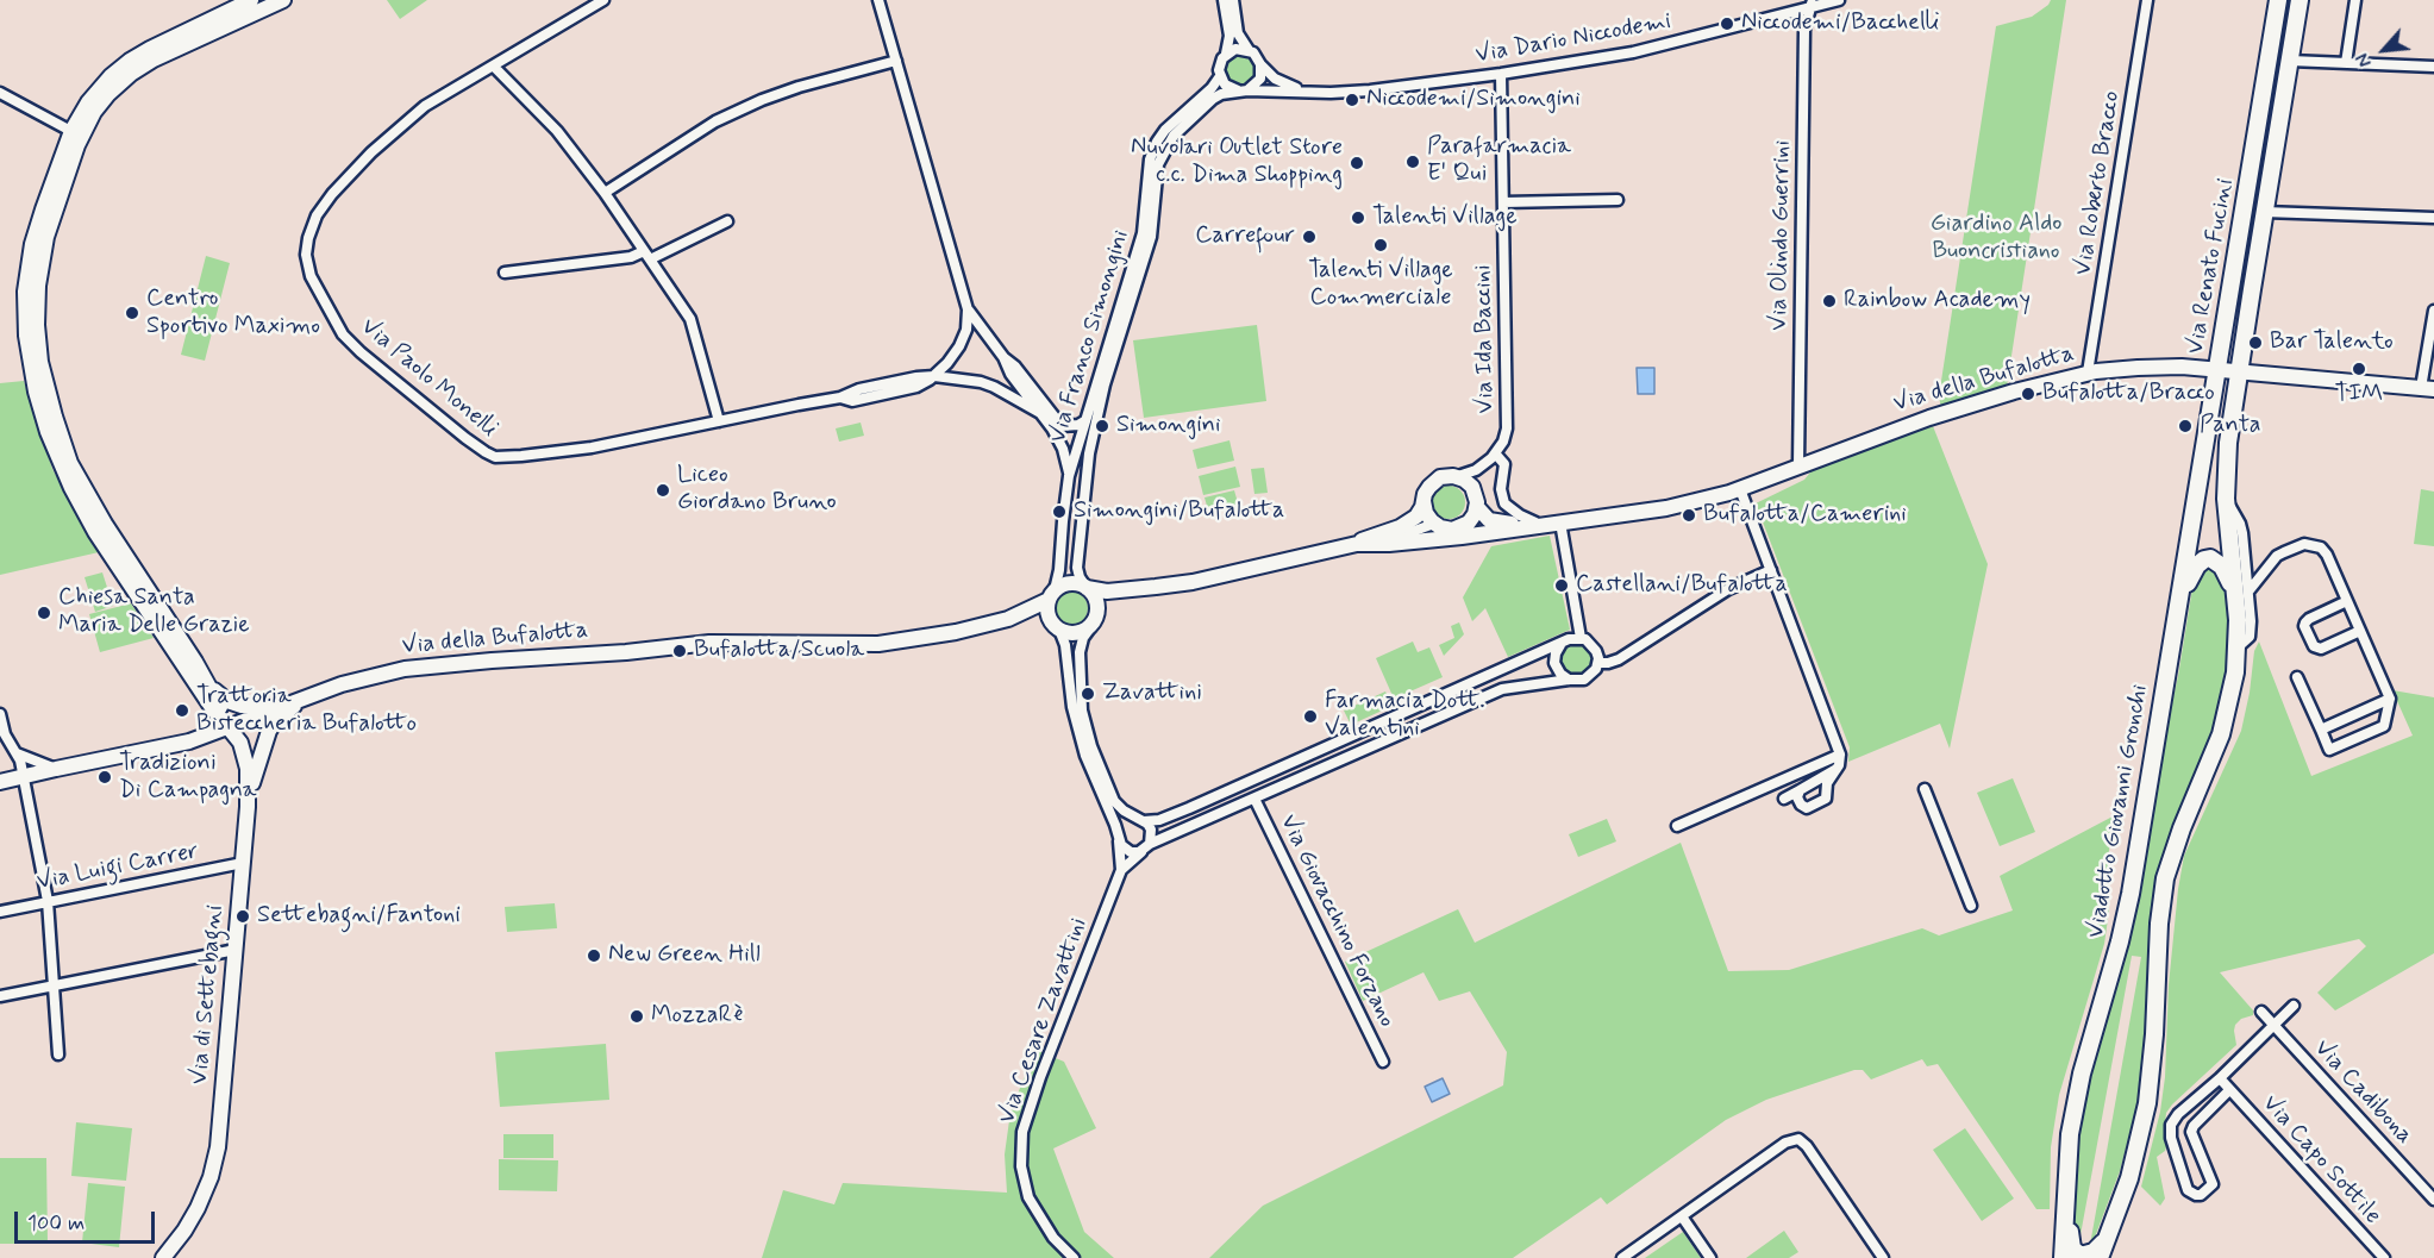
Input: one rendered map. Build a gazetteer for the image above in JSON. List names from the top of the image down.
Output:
{
  "streets": {
    "main road": ["Via Renato Fucini", "Viadotto Giovanni Gronchi"],
    "street": [
      "Via Dario Niccodemi",
      "Via Roberto Bracco",
      "Via Olindo Guerrini",
      "Via Franco Simongini",
      "Via Ida Baccini",
      "Via Paolo Monelli",
      "Via della Bufalotta",
      "Via Luigi Carrer",
      "Via Giovacchino Forzano",
      "Via di Settebagni",
      "Via Cesare Zavattini",
      "Via Cadibona",
      "Via Capo Sottile"
    ]
  },
  "crossings": [
    ["Via Dario Niccodemi", "Via Olindo Guerrini"],
    ["Via Dario Niccodemi", "Via Franco Simongini"],
    ["Via Dario Niccodemi", "Via Ida Baccini"],
    ["Via Roberto Bracco", "Via della Bufalotta"],
    ["Via Olindo Guerrini", "Via della Bufalotta"],
    ["Via Renato Fucini", "Via della Bufalotta"],
    ["Via Renato Fucini", "Viadotto Giovanni Gronchi"],
    ["Via Franco Simongini", "Via della Bufalotta"],
    ["Via Franco Simongini", "Via Cesare Zavattini"],
    ["Via della Bufalotta", "Viadotto Giovanni Gronchi"],
    ["Via della Bufalotta", "Via di Settebagni"],
    ["Via della Bufalotta", "Via Cesare Zavattini"],
    ["Via Luigi Carrer", "Via di Settebagni"],
    ["Via Giovacchino Forzano", "Via Cesare Zavattini"]
  ],
  "parks": ["Giardino Aldo Buoncristiano"],
  "places": [
    "Niccodemi/Bacchelli",
    "Niccodemi/Simongini",
    "Parafarmacia E' Qui",
    "Nuvolari Outlet Store c.c. Dima Shopping",
    "Talenti Village",
    "Carrefour",
    "Talenti Village Commerciale",
    "Rainbow Academy",
    "Centro Sportivo Maximo",
    "Bar Talento",
    "TIM",
    "Bufalotta/Bracco",
    "Simongini",
    "Panta",
    "Liceo Giordano Bruno",
    "Simongini/Bufalotta",
    "Bufalotta/Camerini",
    "Castellani/Bufalotta",
    "Chiesa Santa Maria Delle Grazie",
    "Bufalotta/Scuola",
    "Zavattini",
    "Trattoria Bisteccheria Bufalotto",
    "Farmacia Dott. Valentini",
    "Tradizioni Di Campagna",
    "Settebagni/Fantoni",
    "New Green Hill",
    "MozzaRè"
  ],
  "scale_bar": "100 m",
  "north": "bottom left"
}
